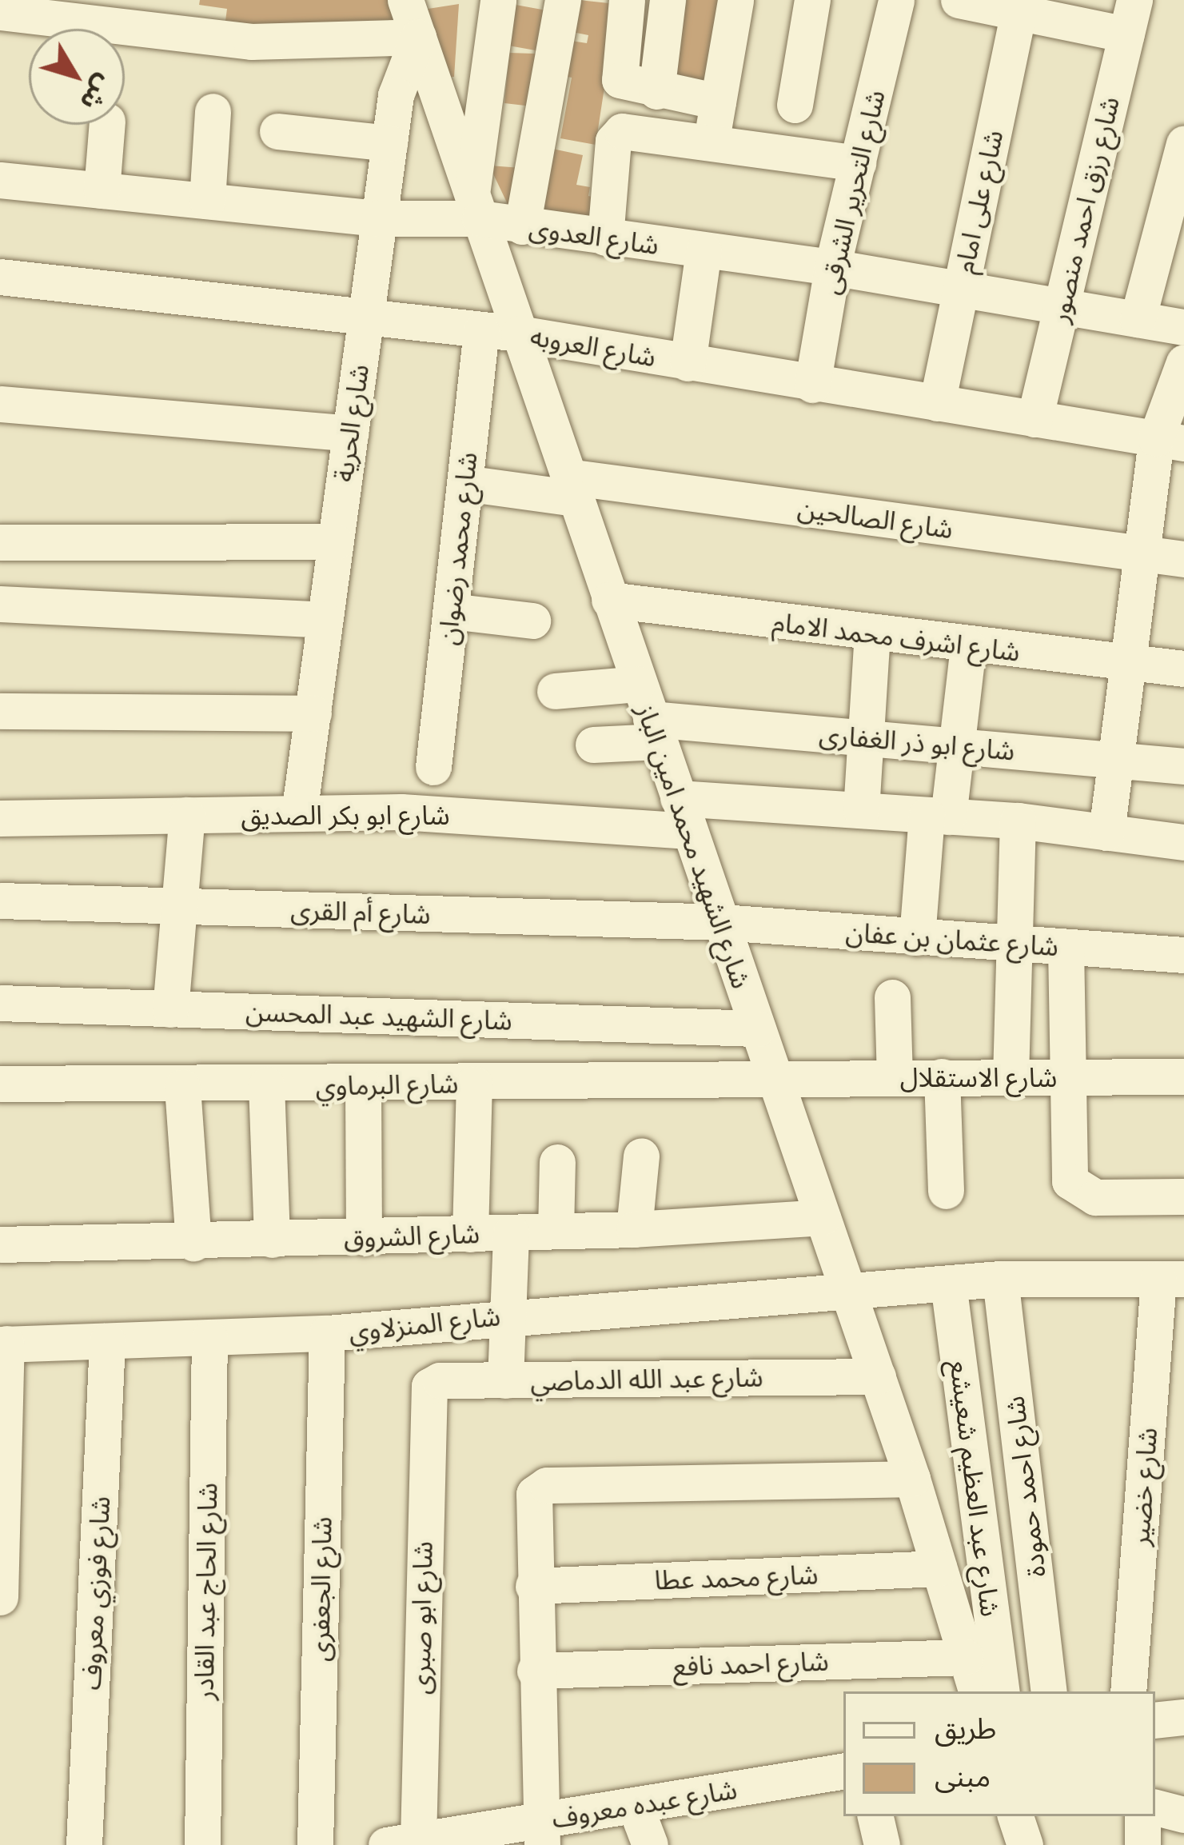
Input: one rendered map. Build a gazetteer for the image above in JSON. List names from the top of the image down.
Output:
{
  "streets": {
    "street": [
      "شارع التحرير الشرقى",
      "شارع على امام",
      "شارع رزق احمد منصور",
      "شارع العدوى",
      "شارع العروبه",
      "شارع الحرية",
      "شارع الصالحين",
      "شارع محمد رضوان",
      "شارع اشرف محمد الامام",
      "شارع ابو ذر الغفارى",
      "شارع ابو بكر الصديق",
      "شارع الشهيد محمد امين الباز",
      "شارع أم القرى",
      "شارع عثمان بن عفان",
      "شارع الشهيد عبد المحسن",
      "شارع الاستقلال",
      "شارع البرماوي",
      "شارع الشروق",
      "شارع المنزلاوي",
      "شارع عبد الله الدماصي",
      "شارع احمد حمودة",
      "شارع خضير",
      "شارع عبد العظيم شعيشع",
      "شارع محمد عطا",
      "شارع الجعفرى",
      "شارع الحاج عبد القادر",
      "شارع فوزي معروف",
      "شارع ابو صبرى",
      "شارع احمد نافع",
      "شارع عبده معروف"
    ]
  },
  "crossings": [
    ["شارع التحرير الشرقى", "شارع العدوى"],
    ["شارع التحرير الشرقى", "شارع العروبه"],
    ["شارع على امام", "شارع العدوى"],
    ["شارع على امام", "شارع العروبه"],
    ["شارع رزق احمد منصور", "شارع العدوى"],
    ["شارع رزق احمد منصور", "شارع العروبه"],
    ["شارع العدوى", "شارع الحرية"],
    ["شارع العدوى", "شارع الشهيد محمد امين الباز"],
    ["شارع العروبه", "شارع الحرية"],
    ["شارع العروبه", "شارع محمد رضوان"],
    ["شارع العروبه", "شارع الشهيد محمد امين الباز"],
    ["شارع الحرية", "شارع ابو بكر الصديق"],
    ["شارع الحرية", "شارع الشهيد محمد امين الباز"],
    ["شارع الصالحين", "شارع محمد رضوان"],
    ["شارع الصالحين", "شارع الشهيد محمد امين الباز"],
    ["شارع اشرف محمد الامام", "شارع الشهيد محمد امين الباز"],
    ["شارع ابو ذر الغفارى", "شارع الشهيد محمد امين الباز"],
    ["شارع ابو بكر الصديق", "شارع الشهيد محمد امين الباز"],
    ["شارع الشهيد محمد امين الباز", "شارع أم القرى"],
    ["شارع الشهيد محمد امين الباز", "شارع عثمان بن عفان"],
    ["شارع الشهيد محمد امين الباز", "شارع الشهيد عبد المحسن"],
    ["شارع الشهيد محمد امين الباز", "شارع الاستقلال"],
    ["شارع الشهيد محمد امين الباز", "شارع البرماوي"],
    ["شارع الشهيد محمد امين الباز", "شارع الشروق"],
    ["شارع الشهيد محمد امين الباز", "شارع المنزلاوي"],
    ["شارع الشهيد محمد امين الباز", "شارع عبد الله الدماصي"],
    ["شارع الشهيد محمد امين الباز", "شارع محمد عطا"],
    ["شارع الشهيد محمد امين الباز", "شارع احمد نافع"],
    ["شارع أم القرى", "شارع عثمان بن عفان"],
    ["شارع الاستقلال", "شارع البرماوي"],
    ["شارع المنزلاوي", "شارع احمد حمودة"],
    ["شارع المنزلاوي", "شارع خضير"],
    ["شارع المنزلاوي", "شارع عبد العظيم شعيشع"],
    ["شارع المنزلاوي", "شارع الجعفرى"],
    ["شارع المنزلاوي", "شارع الحاج عبد القادر"],
    ["شارع المنزلاوي", "شارع فوزي معروف"],
    ["شارع عبد الله الدماصي", "شارع ابو صبرى"],
    ["شارع ابو صبرى", "شارع عبده معروف"]
  ],
  "legend": ["طريق", "مبنى"],
  "north": "bottom right"
}
